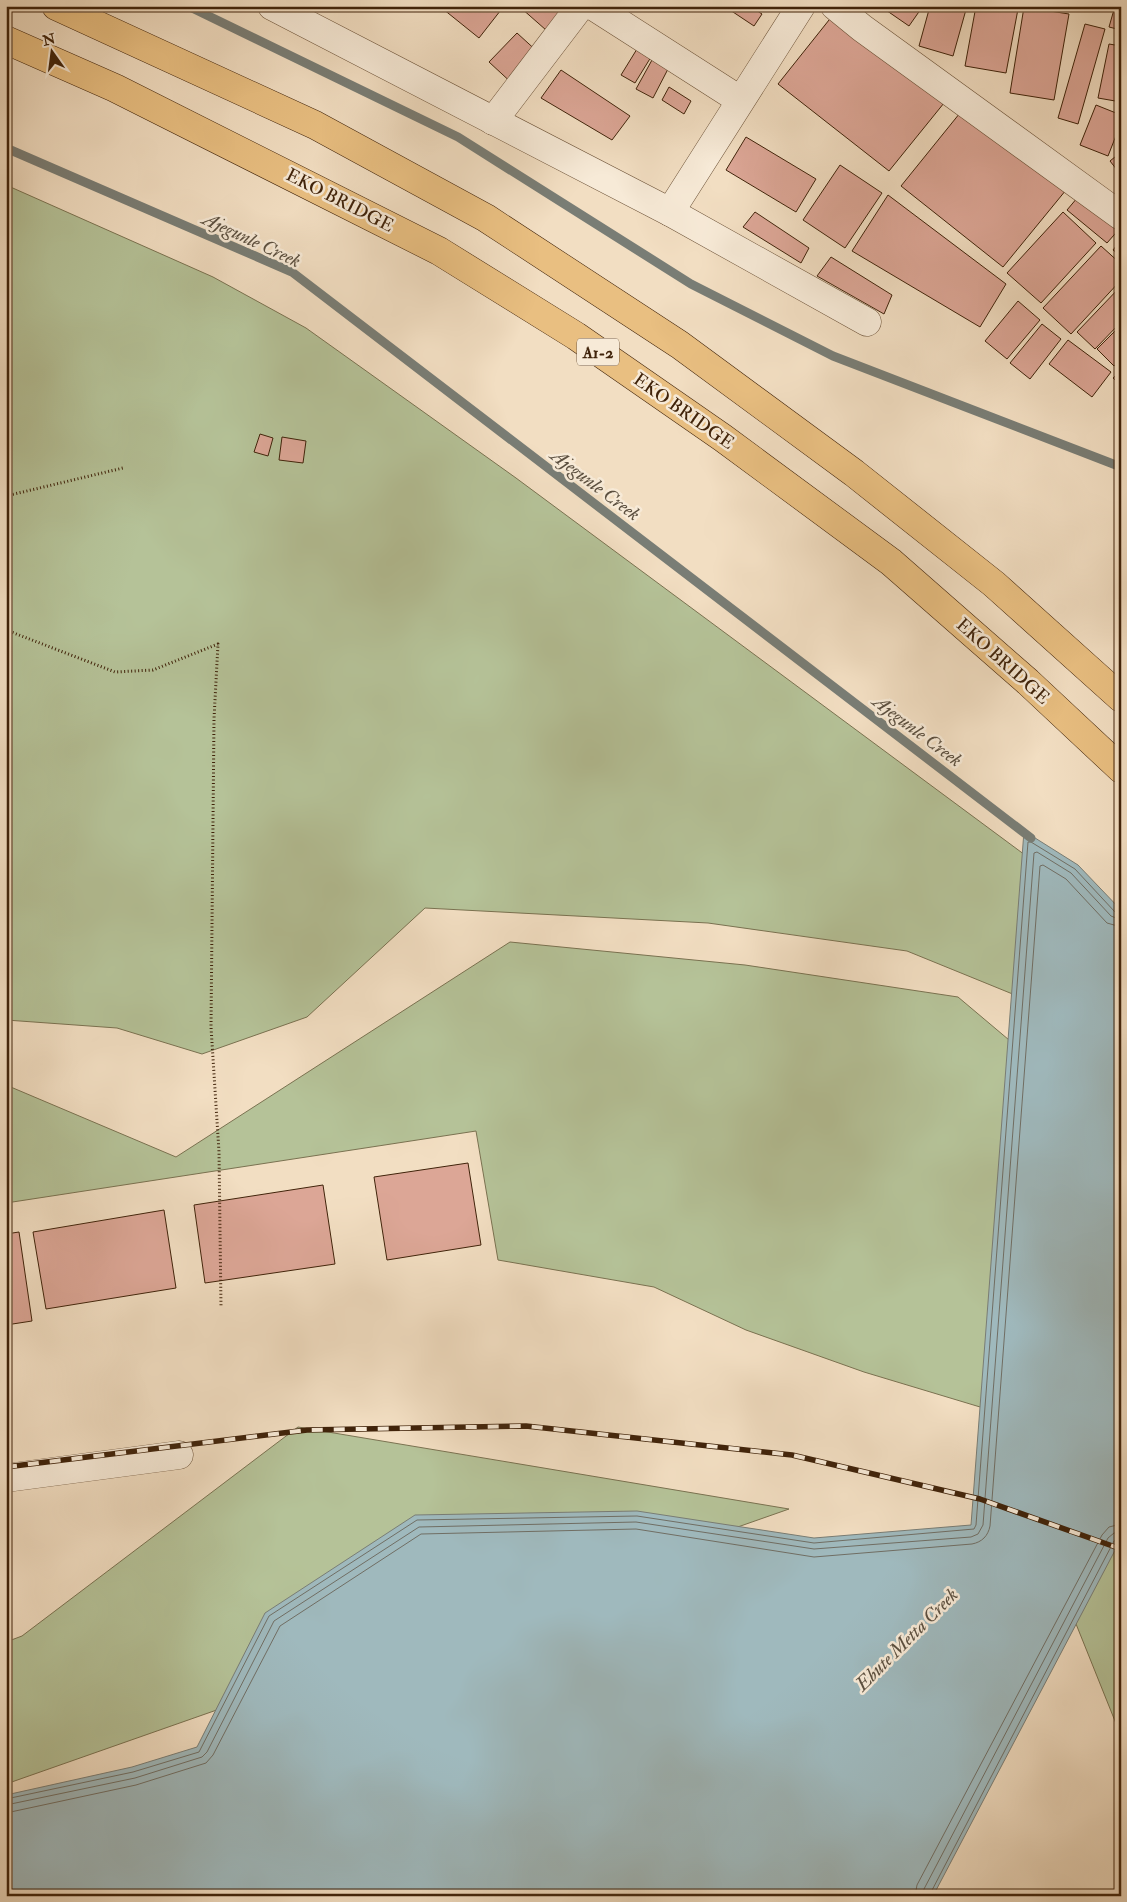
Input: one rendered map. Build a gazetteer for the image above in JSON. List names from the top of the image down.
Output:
{
  "streets": {
    "highway": ["EKO BRIDGE", "A1-2"]
  },
  "water": ["Ajegunle Creek", "Ebute Metta Creek"],
  "north": "top"
}
